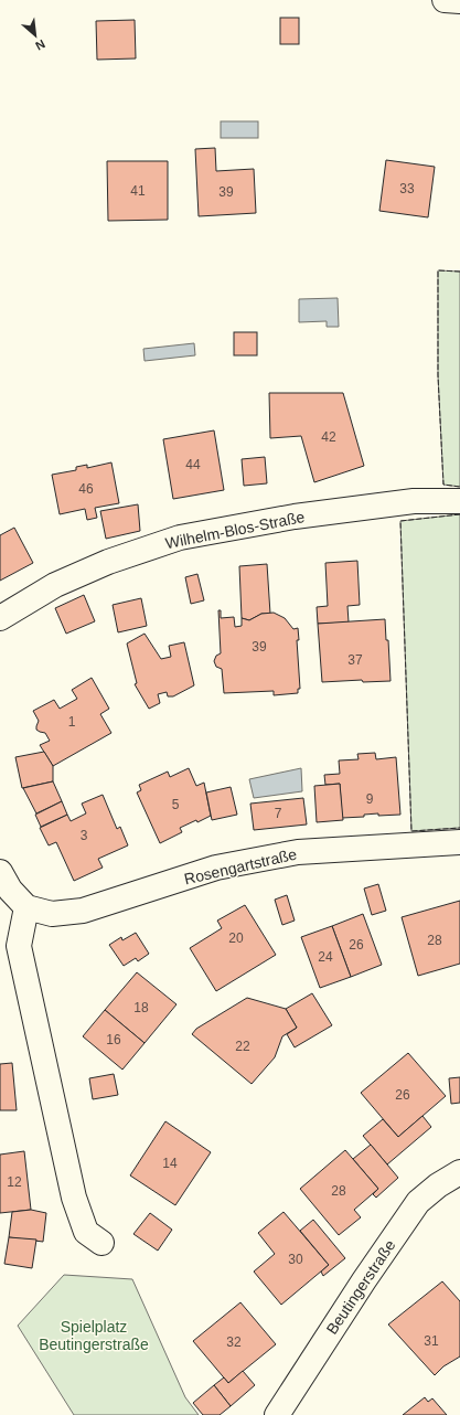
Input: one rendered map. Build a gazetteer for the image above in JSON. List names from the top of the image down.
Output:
{
  "streets": {
    "street": ["Wilhelm-Blos-Straße", "Rosengartstraße", "Beutingerstraße"]
  },
  "parks": ["Spielplatz Beutingerstraße"],
  "house_numbers": [
    "33",
    "41",
    "39",
    "42",
    "44",
    "46",
    "39",
    "37",
    "1",
    "9",
    "5",
    "7",
    "3",
    "20",
    "28",
    "26",
    "24",
    "18",
    "16",
    "22",
    "26",
    "14",
    "12",
    "28",
    "30",
    "31",
    "32"
  ],
  "north": "bottom right"
}
